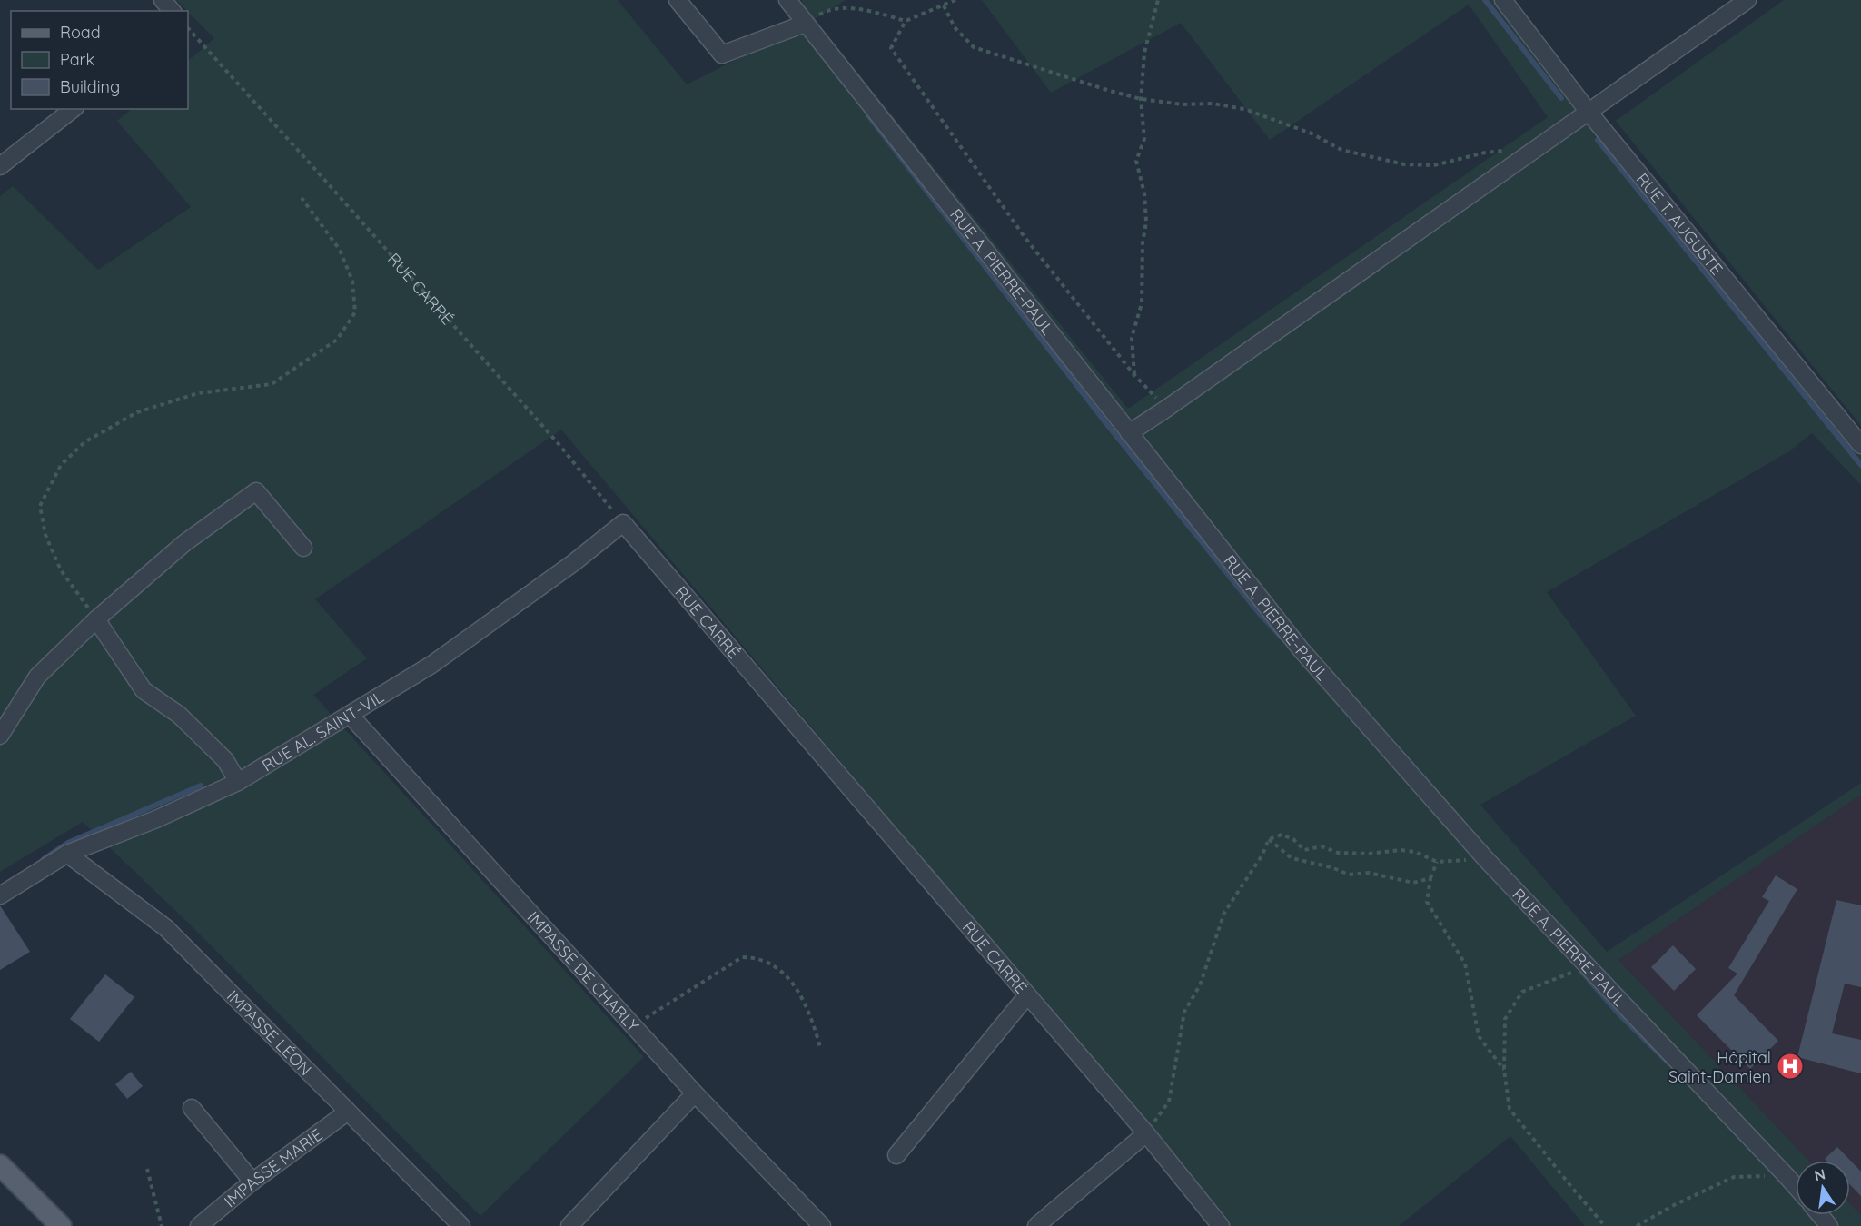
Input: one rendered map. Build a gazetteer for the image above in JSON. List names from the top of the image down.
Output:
{
  "streets": {
    "street": [
      "RUE T. AUGUSTE",
      "RUE A. PIERRE-PAUL",
      "RUE CARRÉ",
      "RUE AL. SAINT-VIL",
      "IMPASSE DE CHARLY",
      "IMPASSE LÉON",
      "IMPASSE MARIE"
    ]
  },
  "crossings": [
    ["RUE CARRÉ", "RUE AL. SAINT-VIL"],
    ["RUE AL. SAINT-VIL", "IMPASSE DE CHARLY"],
    ["RUE AL. SAINT-VIL", "IMPASSE LÉON"],
    ["IMPASSE LÉON", "IMPASSE MARIE"]
  ],
  "places": {
    "hospital": ["Hôpital Saint-Damien"]
  },
  "legend": ["Road", "Park", "Building"],
  "north": "top"
}
